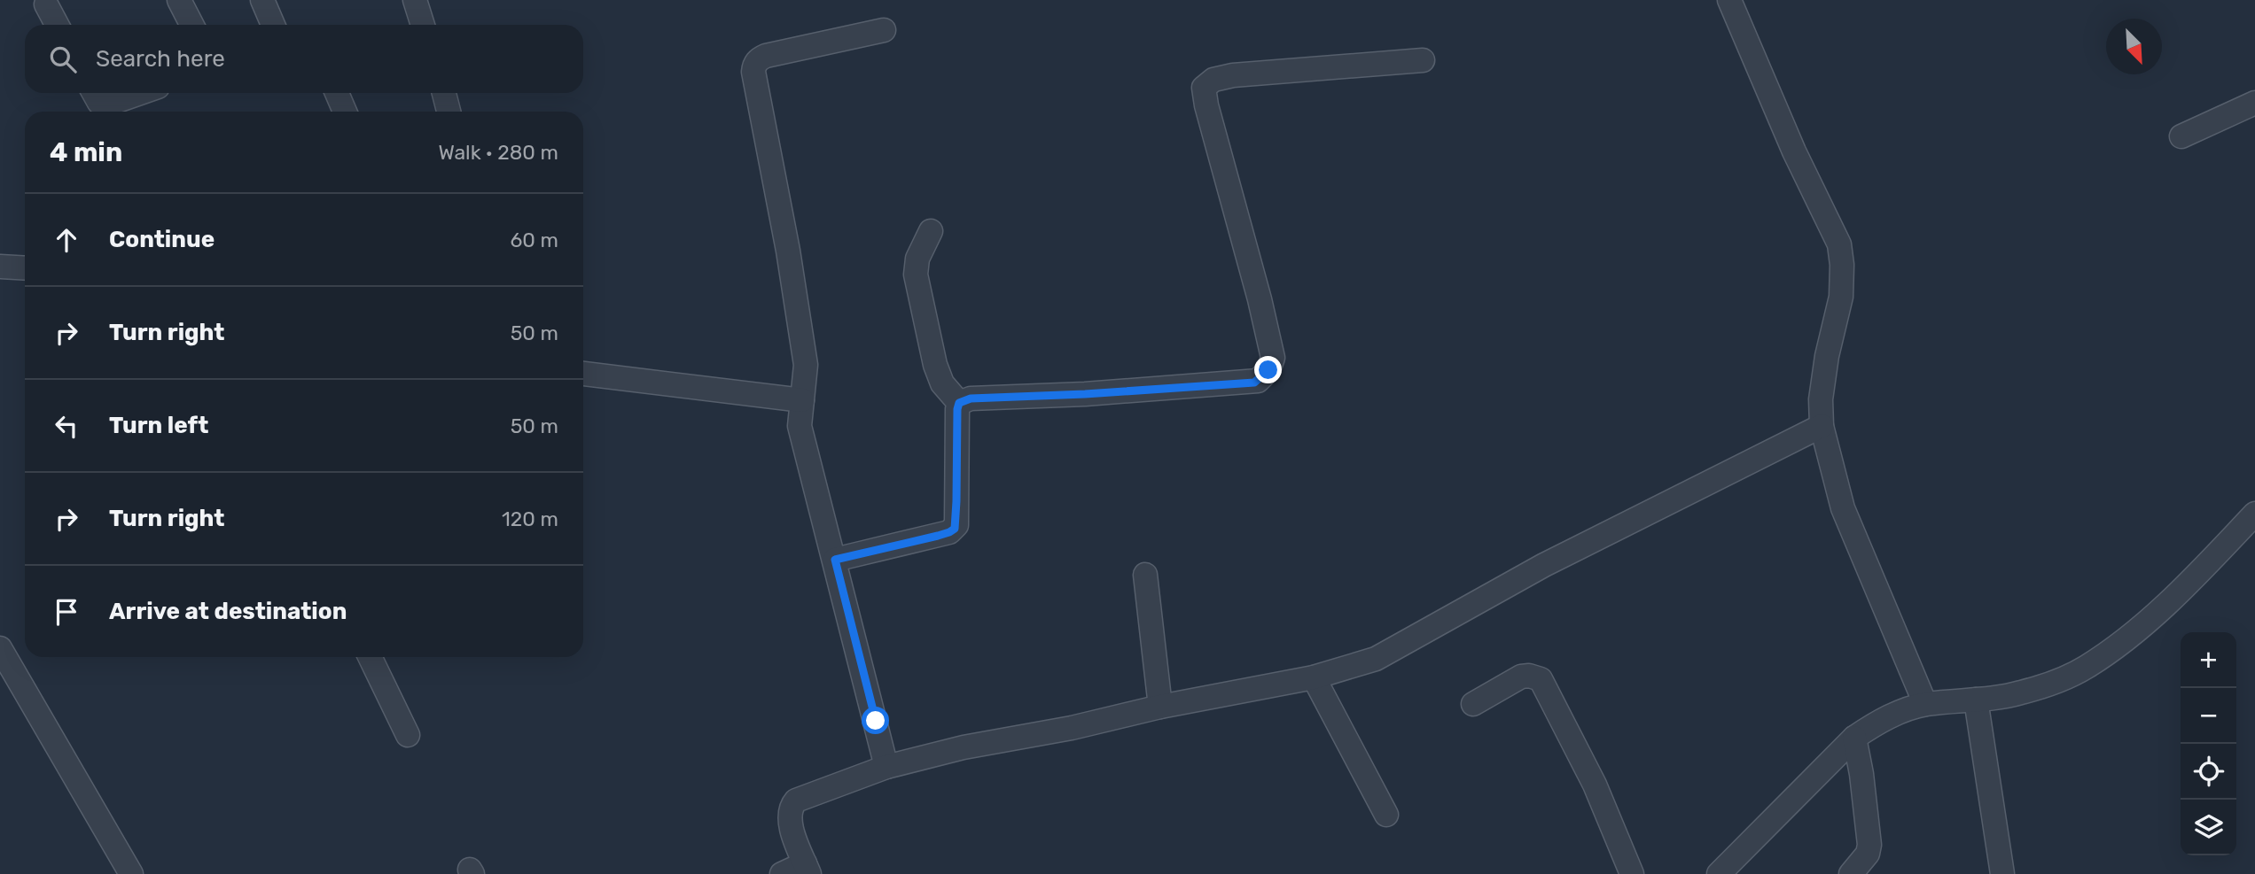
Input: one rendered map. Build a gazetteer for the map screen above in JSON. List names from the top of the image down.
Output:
{
  "north": "bottom right",
  "page": {
    "search": "Search here",
    "heading": ["4 min", "Walk · 280 m"],
    "list": [
      ["Continue", "60 m"],
      ["Turn right", "50 m"],
      ["Turn left", "50 m"],
      ["Turn right", "120 m"],
      "Arrive at destination"
    ],
    "map_buttons": ["+", "−"]
  }
}
